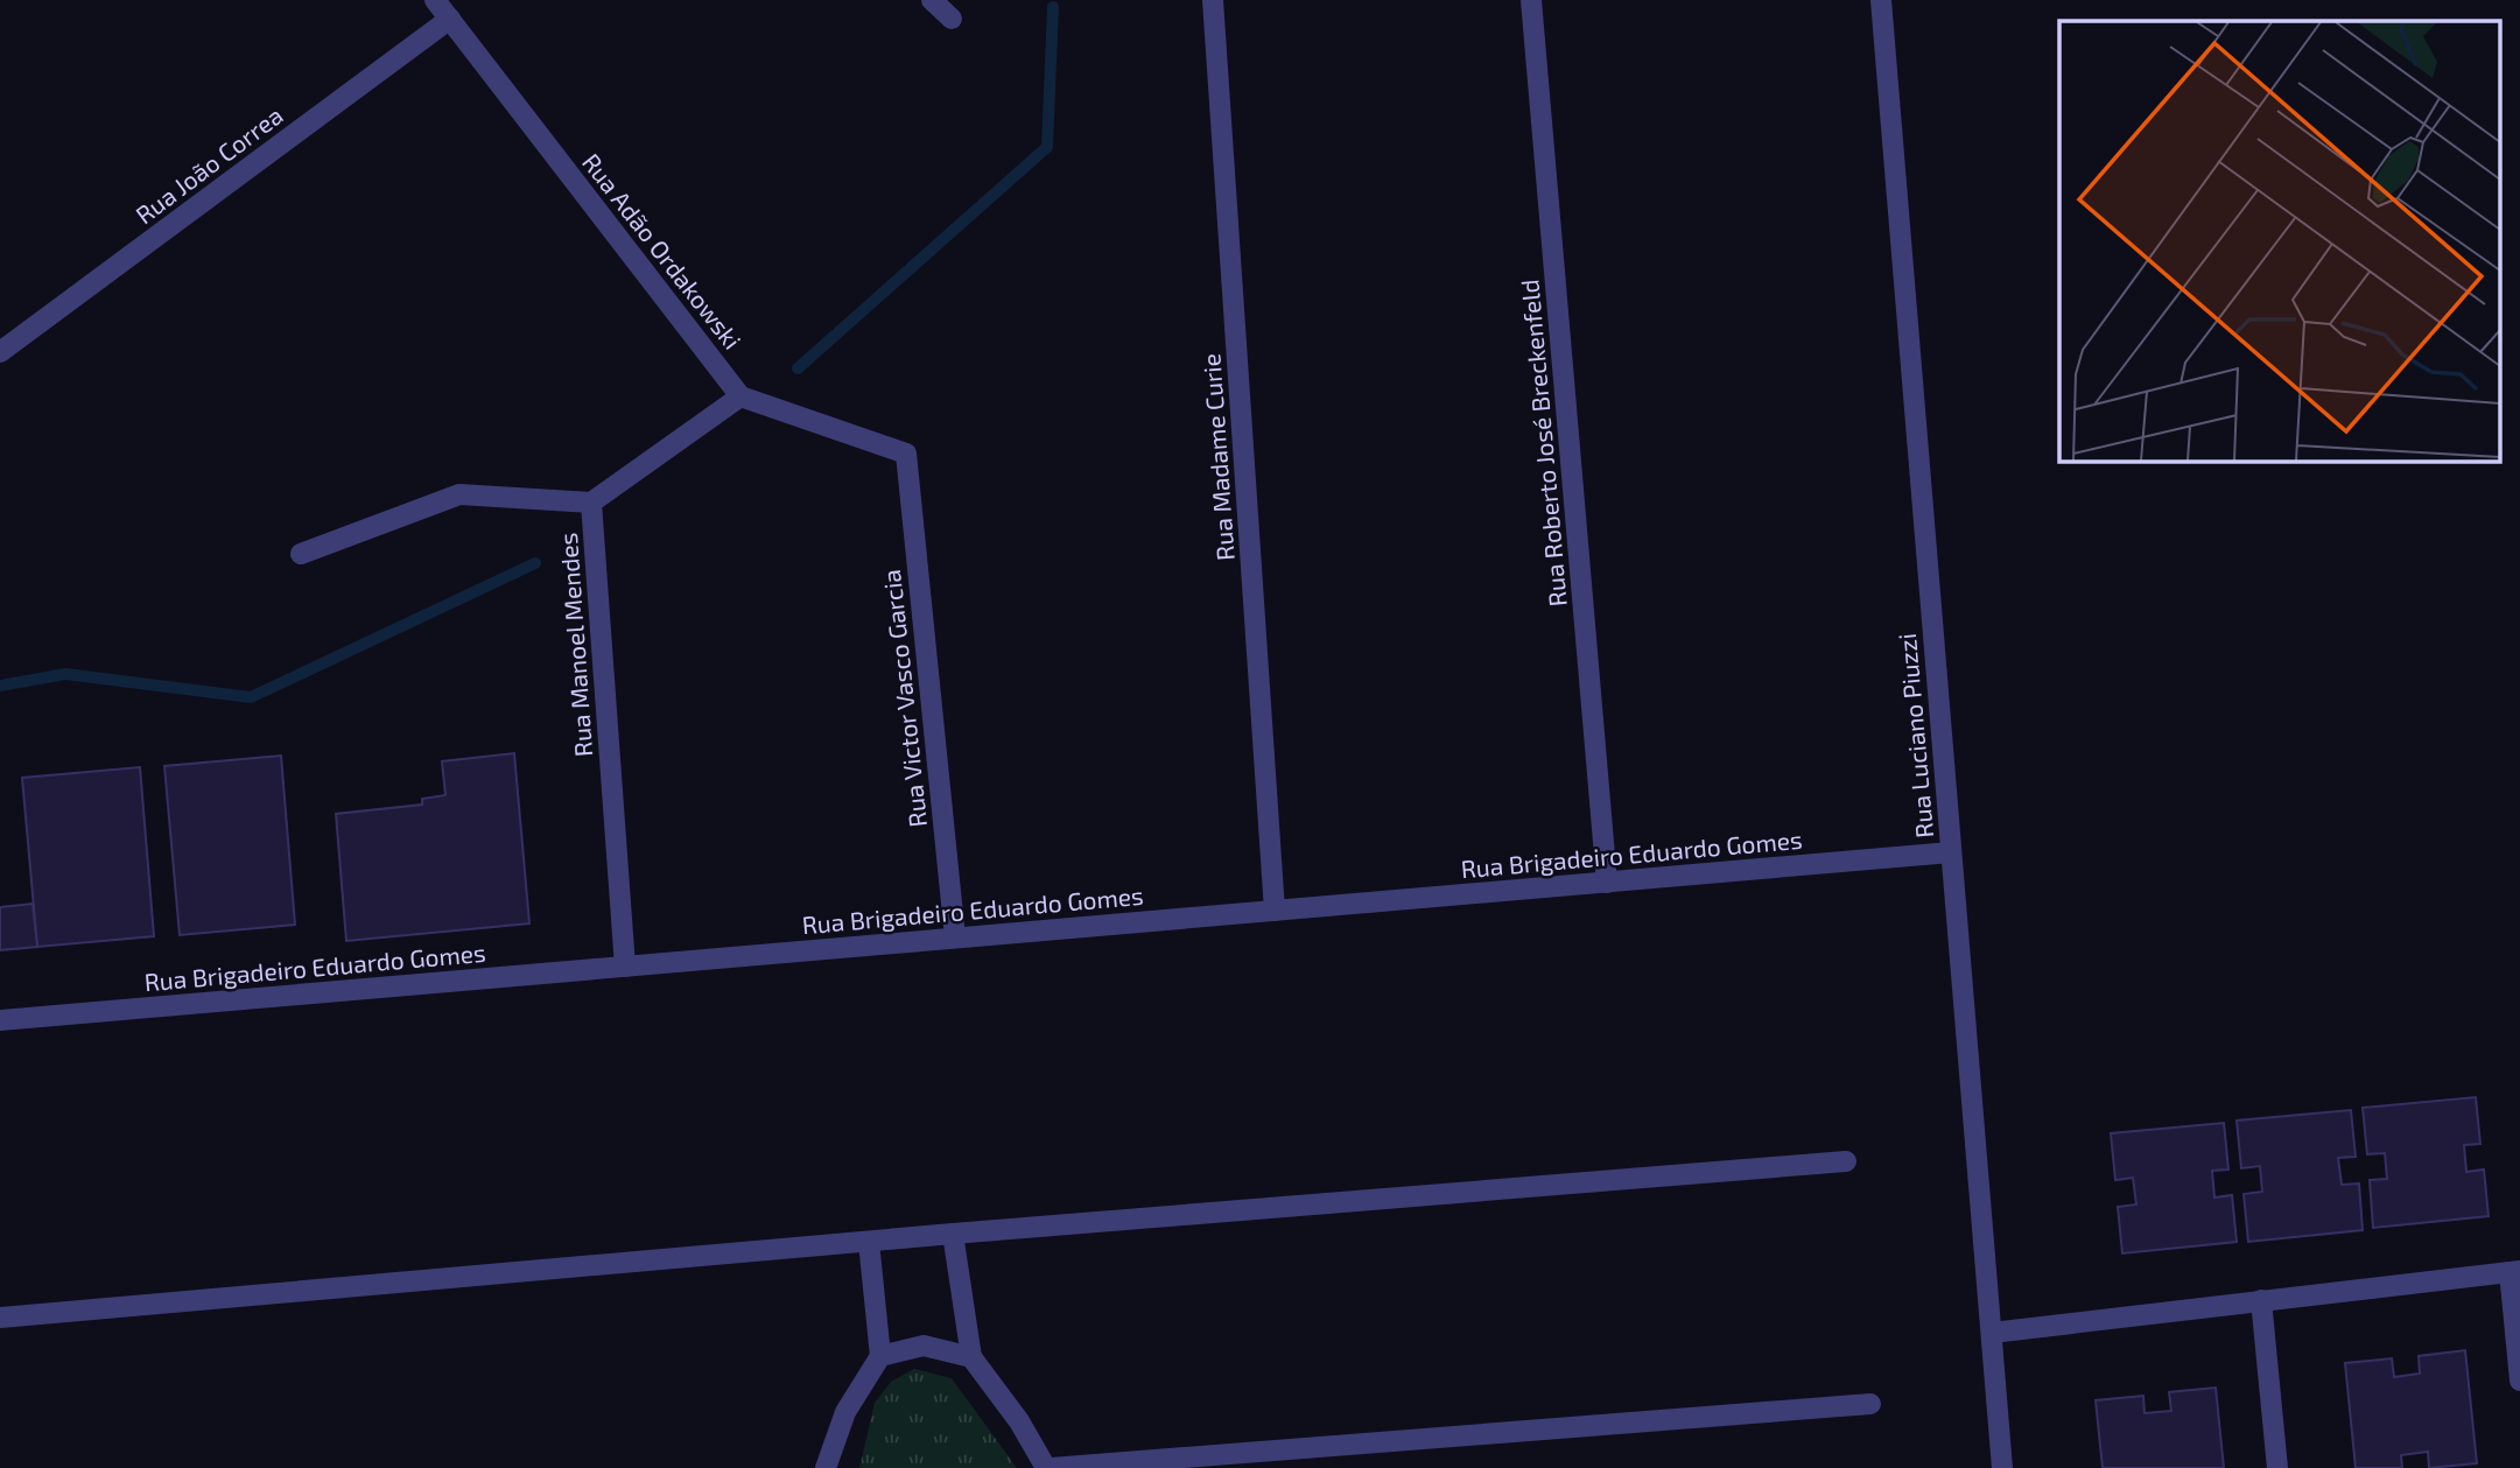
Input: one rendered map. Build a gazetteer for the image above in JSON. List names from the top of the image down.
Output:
{
  "streets": {
    "street": [
      "Rua João Correa",
      "Rua Adão Ordakowski",
      "Rua Roberto José Breckenfeld",
      "Rua Madame Curie",
      "Rua Manoel Mendes",
      "Rua Victor Vasco Garcia",
      "Rua Luciano Piuzzi",
      "Rua Brigadeiro Eduardo Gomes"
    ]
  },
  "crossings": [
    ["Rua João Correa", "Rua Adão Ordakowski"],
    ["Rua Adão Ordakowski", "Rua Manoel Mendes"],
    ["Rua Adão Ordakowski", "Rua Victor Vasco Garcia"],
    ["Rua Roberto José Breckenfeld", "Rua Brigadeiro Eduardo Gomes"],
    ["Rua Madame Curie", "Rua Brigadeiro Eduardo Gomes"],
    ["Rua Manoel Mendes", "Rua Victor Vasco Garcia"],
    ["Rua Manoel Mendes", "Rua Brigadeiro Eduardo Gomes"],
    ["Rua Victor Vasco Garcia", "Rua Brigadeiro Eduardo Gomes"],
    ["Rua Luciano Piuzzi", "Rua Brigadeiro Eduardo Gomes"]
  ]
}
